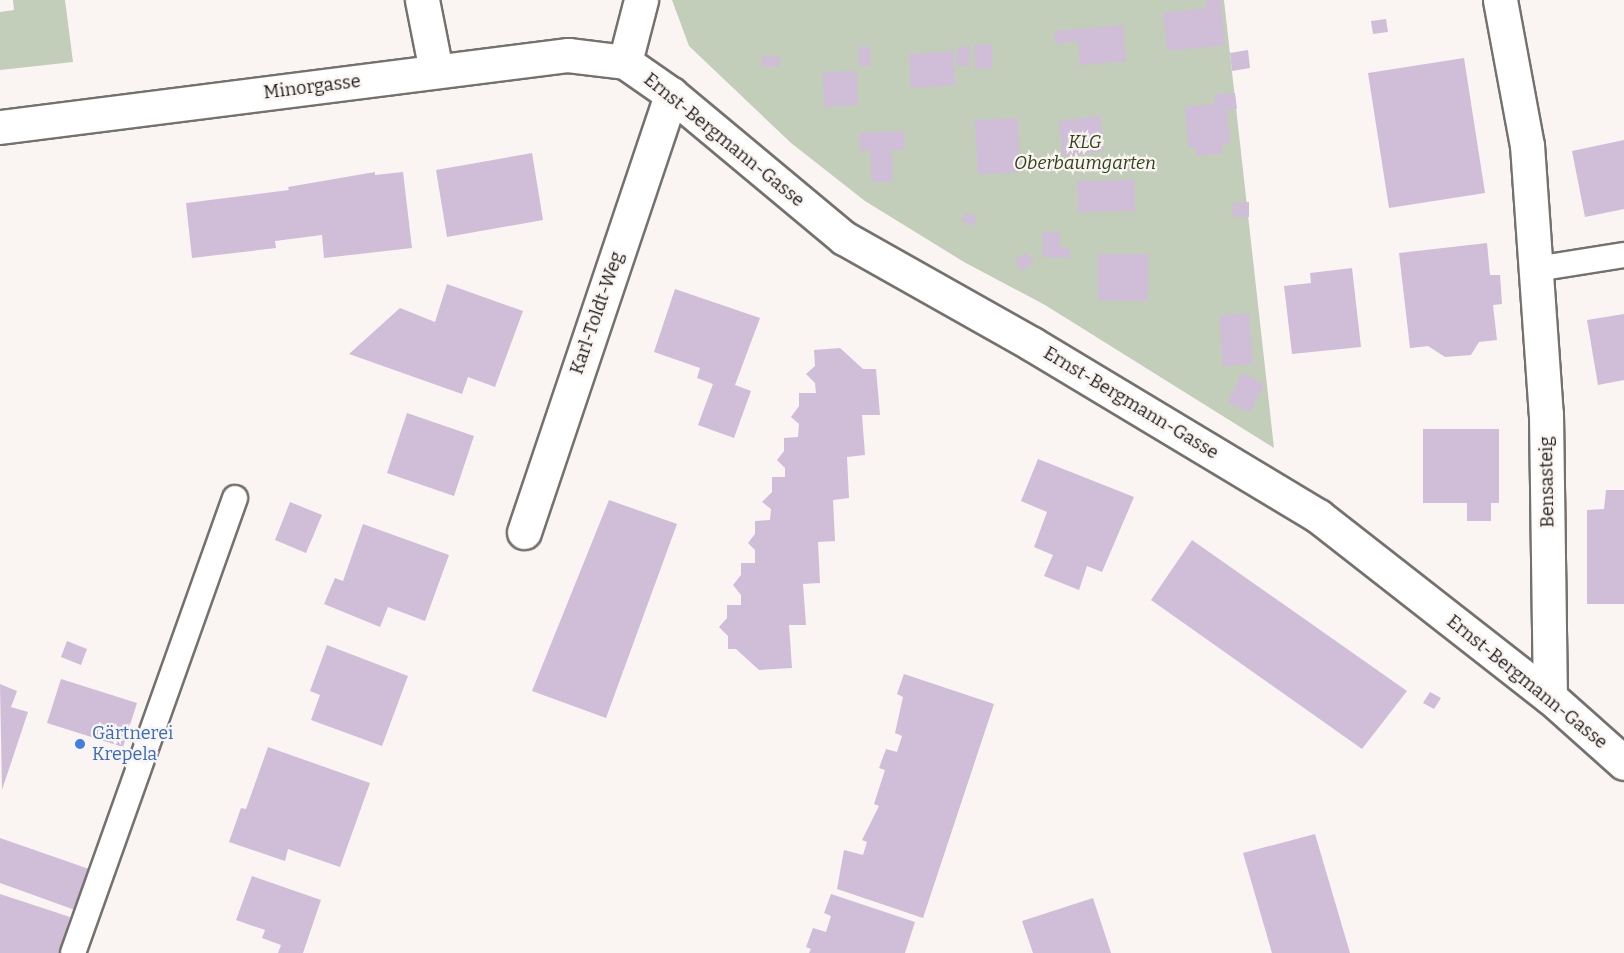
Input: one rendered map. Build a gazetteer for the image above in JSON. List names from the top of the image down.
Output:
{
  "streets": {
    "street": [
      "Minorgasse",
      "Ernst-Bergmann-Gasse",
      "Karl-Toldt-Weg",
      "Bensasteig"
    ]
  },
  "crossings": [
    ["Minorgasse", "Ernst-Bergmann-Gasse"],
    ["Ernst-Bergmann-Gasse", "Karl-Toldt-Weg"],
    ["Ernst-Bergmann-Gasse", "Bensasteig"]
  ],
  "parks": ["KLG Oberbaumgarten"],
  "places": ["Gärtnerei Krepela"]
}
